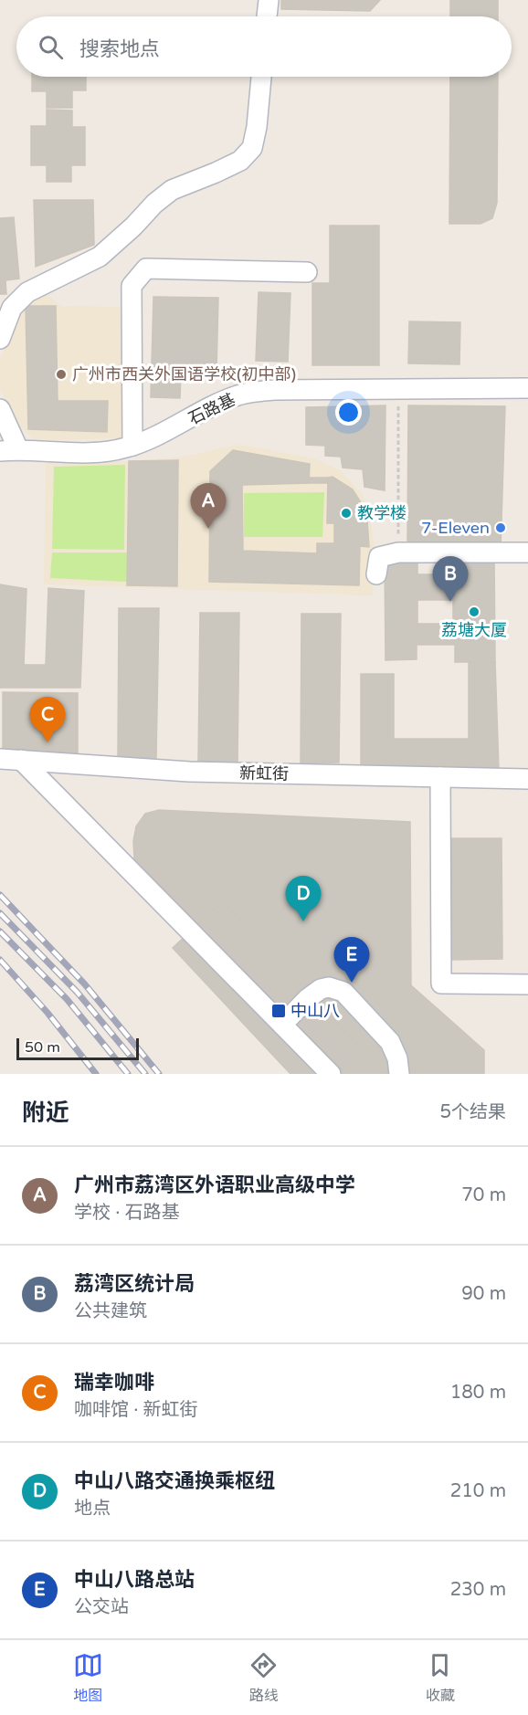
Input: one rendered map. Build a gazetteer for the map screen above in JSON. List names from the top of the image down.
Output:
{
  "streets": {
    "street": ["石路基", "新虹街"]
  },
  "places": {
    "other": [
      "广州市西关外国语学校(初中部)",
      "教学楼",
      "7-Eleven",
      "荔塘大厦"
    ],
    "transit": ["中山八"]
  },
  "scale_bar": "50 m",
  "page": {
    "search": "搜索地点",
    "pins": [
      "A",
      "B",
      "C",
      "D",
      "E"
    ],
    "scale": "50 m",
    "heading": ["附近", "5个结果"],
    "list": [
      {
        "mark": "A",
        "name": "广州市荔湾区外语职业高级中学",
        "note": "学校 · 石路基",
        "value": "70 m"
      },
      {
        "mark": "B",
        "name": "荔湾区统计局",
        "note": "公共建筑",
        "value": "90 m"
      },
      {
        "mark": "C",
        "name": "瑞幸咖啡",
        "note": "咖啡馆 · 新虹街",
        "value": "180 m"
      },
      {
        "mark": "D",
        "name": "中山八路交通换乘枢纽",
        "note": "地点",
        "value": "210 m"
      },
      {
        "mark": "E",
        "name": "中山八路总站",
        "note": "公交站",
        "value": "230 m"
      }
    ],
    "nav": ["地图", "路线", "收藏"]
  }
}
